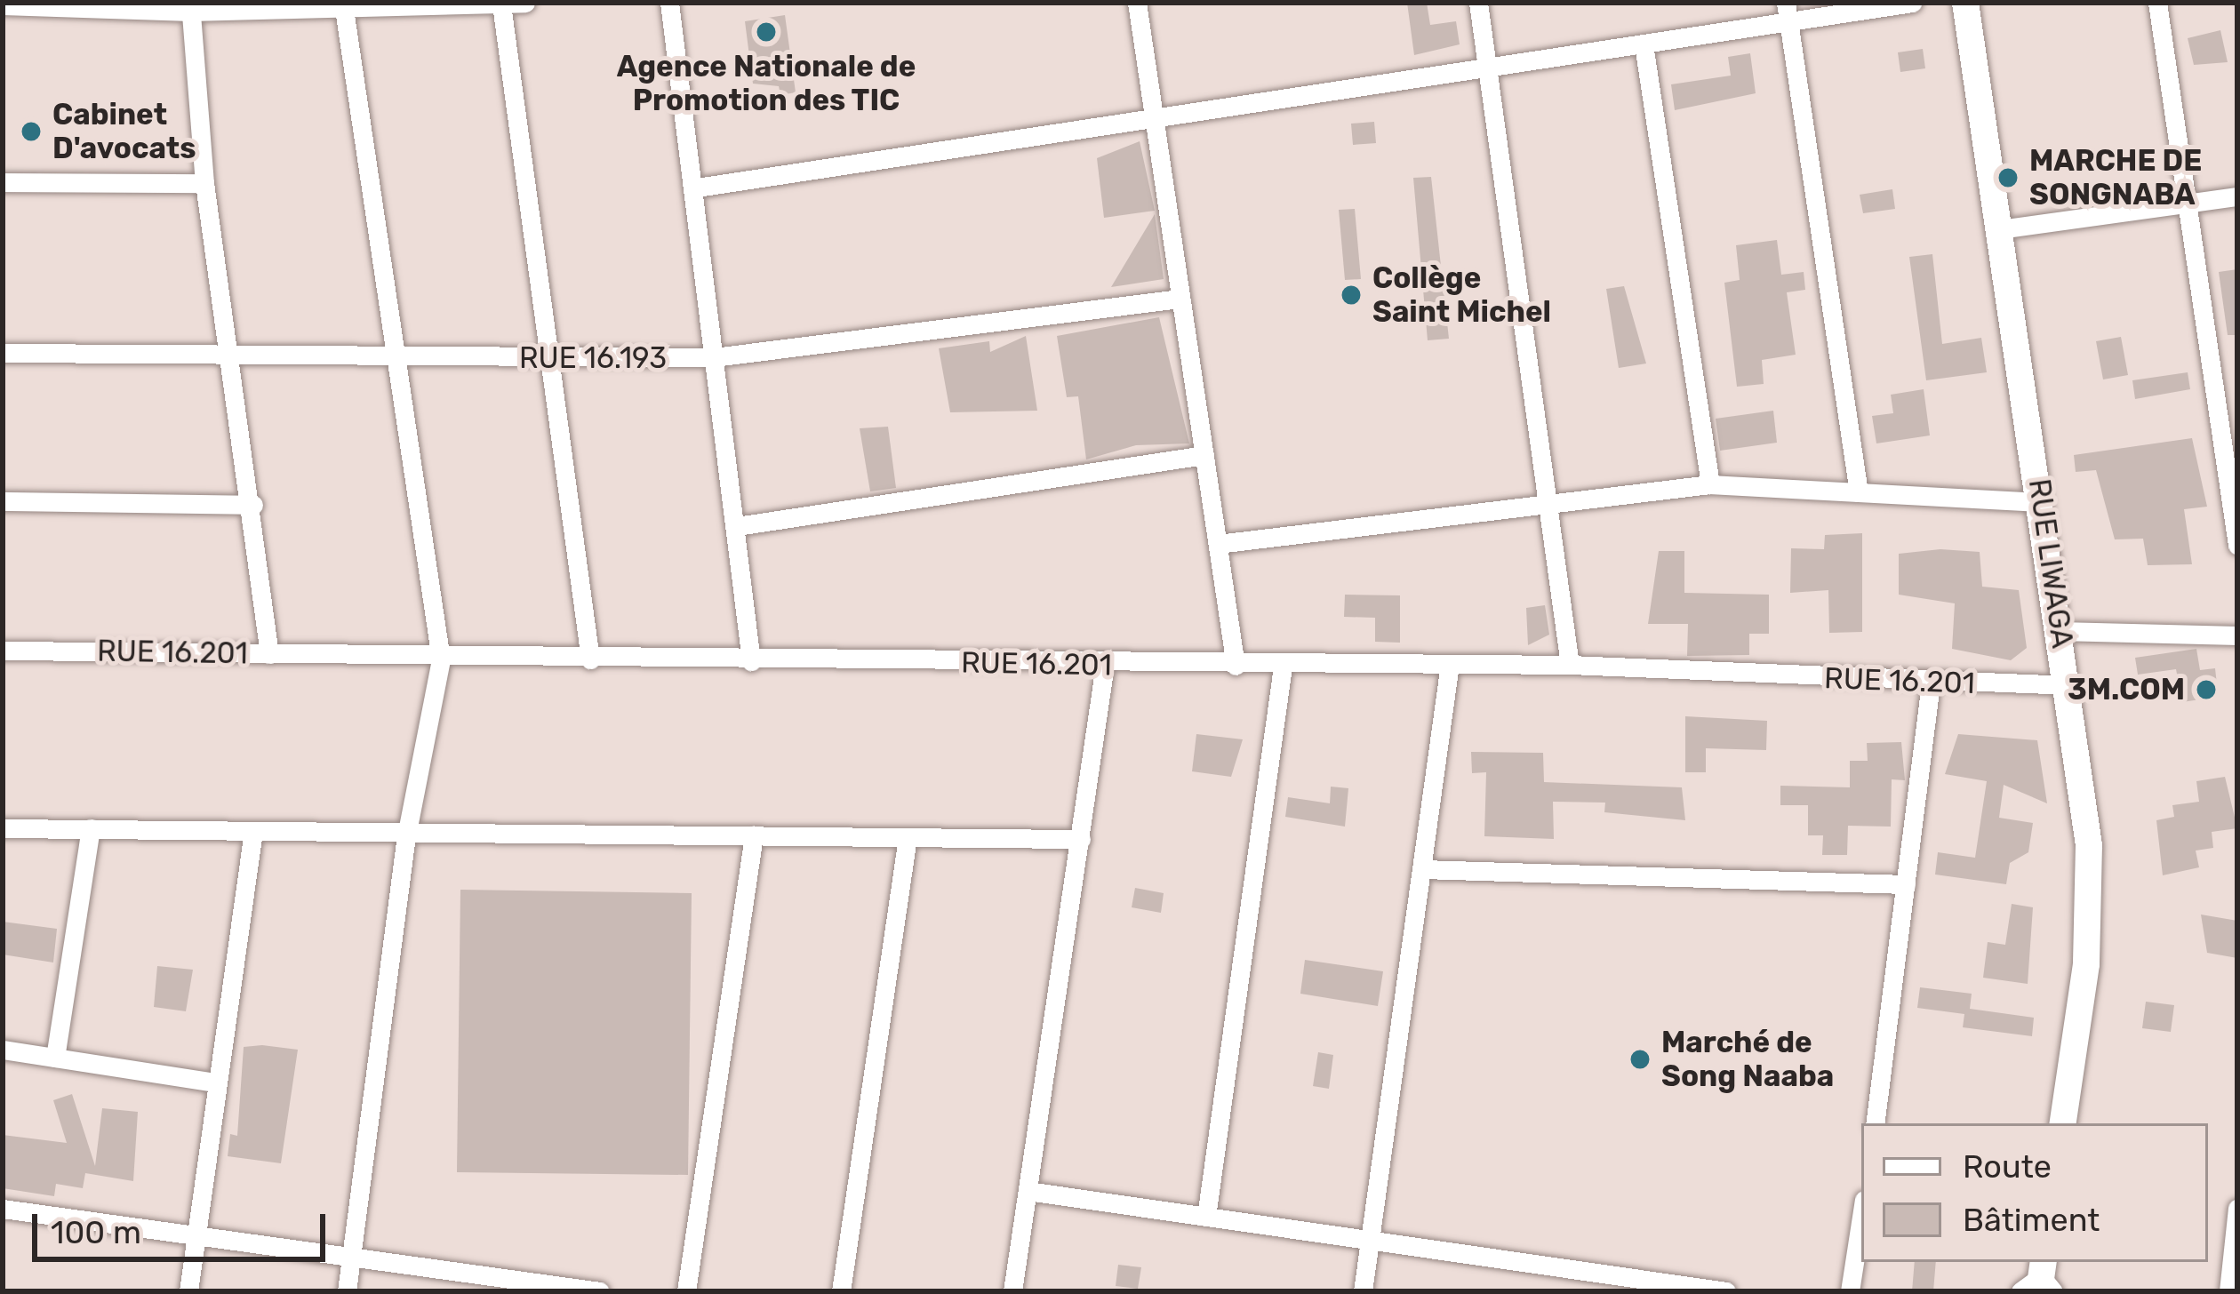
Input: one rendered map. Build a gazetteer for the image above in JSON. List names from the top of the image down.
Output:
{
  "streets": {
    "main road": ["RUE LIWAGA"],
    "street": ["RUE 16.193", "RUE 16.201"]
  },
  "crossings": [
    ["RUE LIWAGA", "RUE 16.201"]
  ],
  "places": [
    "Agence Nationale de Promotion des TIC",
    "Cabinet D'avocats",
    "MARCHE DE SONGNABA",
    "Collège Saint Michel",
    "3M.COM",
    "Marché de Song Naaba"
  ],
  "legend": ["Route", "Bâtiment"],
  "scale_bar": "100 m"
}
